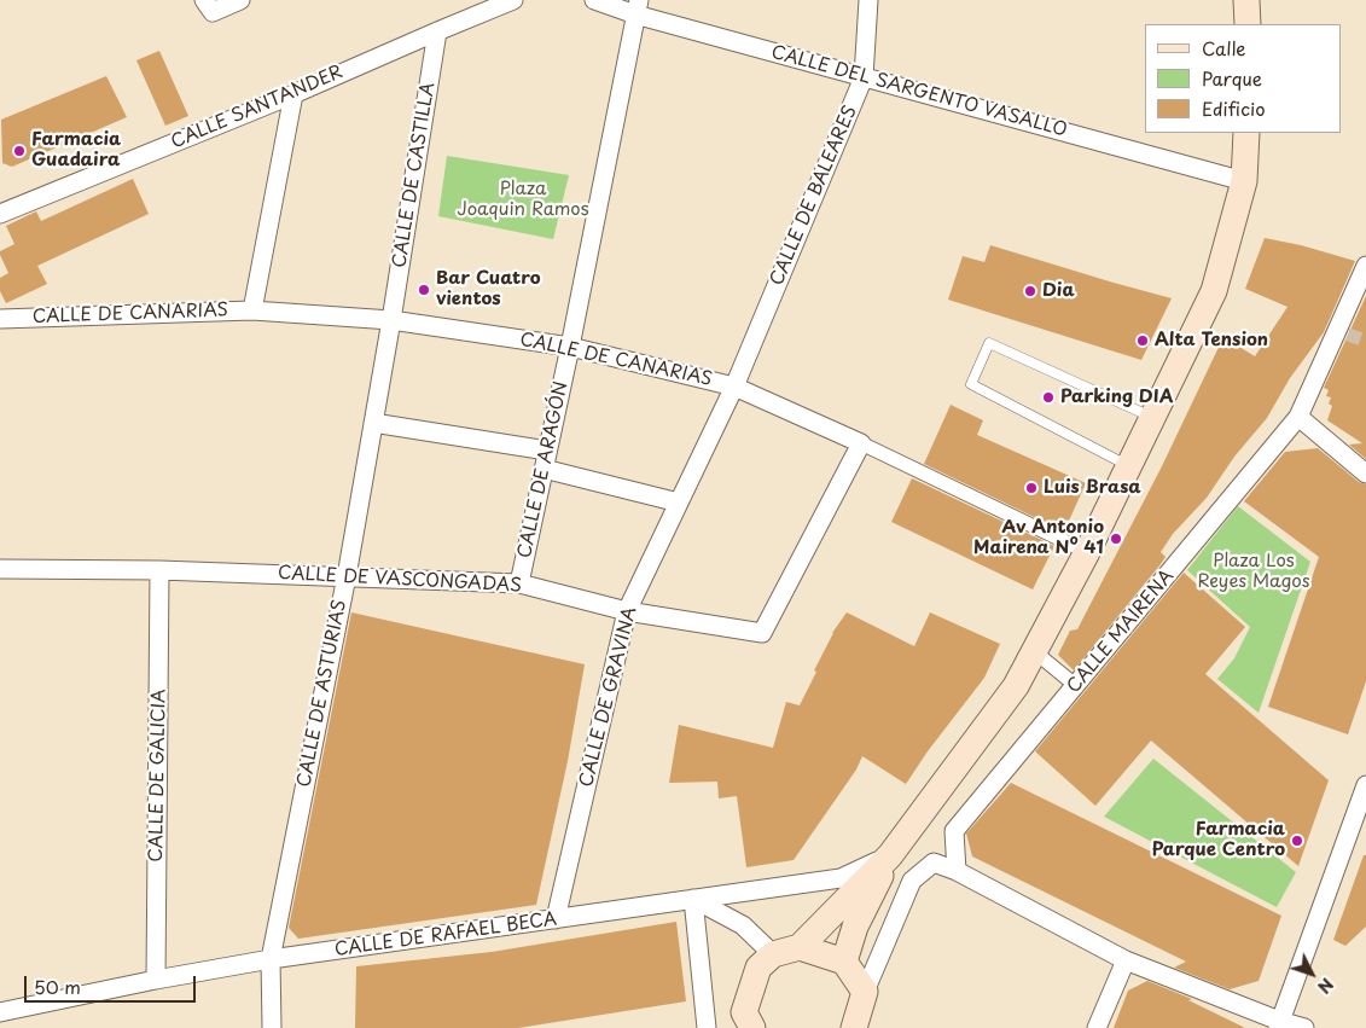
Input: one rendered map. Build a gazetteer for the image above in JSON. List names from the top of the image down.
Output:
{
  "streets": {
    "street": [
      "CALLE DEL SARGENTO VASALLO",
      "CALLE SANTANDER",
      "CALLE DE CASTILLA",
      "CALLE DE BALEARES",
      "CALLE DE CANARIAS",
      "CALLE DE ARAGÓN",
      "CALLE DE VASCONGADAS",
      "CALLE MAIRENA",
      "CALLE DE ASTURIAS",
      "CALLE DE GRAVINA",
      "CALLE DE GALICIA",
      "CALLE DE RAFAEL BECA"
    ]
  },
  "crossings": [
    ["CALLE DEL SARGENTO VASALLO", "CALLE DE BALEARES"],
    ["CALLE DEL SARGENTO VASALLO", "CALLE DE ARAGÓN"],
    ["CALLE SANTANDER", "CALLE DE CASTILLA"],
    ["CALLE DE CASTILLA", "CALLE DE CANARIAS"],
    ["CALLE DE CASTILLA", "CALLE DE ASTURIAS"],
    ["CALLE DE BALEARES", "CALLE DE CANARIAS"],
    ["CALLE DE BALEARES", "CALLE DE GRAVINA"],
    ["CALLE DE CANARIAS", "CALLE DE ARAGÓN"],
    ["CALLE DE CANARIAS", "CALLE DE VASCONGADAS"],
    ["CALLE DE CANARIAS", "CALLE DE ASTURIAS"],
    ["CALLE DE CANARIAS", "CALLE DE GRAVINA"],
    ["CALLE DE ARAGÓN", "CALLE DE VASCONGADAS"],
    ["CALLE DE VASCONGADAS", "CALLE DE ASTURIAS"],
    ["CALLE DE VASCONGADAS", "CALLE DE GRAVINA"],
    ["CALLE DE VASCONGADAS", "CALLE DE GALICIA"],
    ["CALLE DE ASTURIAS", "CALLE DE RAFAEL BECA"],
    ["CALLE DE GRAVINA", "CALLE DE RAFAEL BECA"],
    ["CALLE DE GALICIA", "CALLE DE RAFAEL BECA"]
  ],
  "parks": ["Plaza Joaquin Ramos", "Plaza Los Reyes Magos"],
  "places": [
    "Farmacia Guadaira",
    "Bar Cuatro vientos",
    "Dia",
    "Alta Tension",
    "Parking DIA",
    "Luis Brasa",
    "Av Antonio Mairena Nº 41",
    "Farmacia Parque Centro"
  ],
  "legend": ["Calle", "Parque", "Edificio"],
  "scale_bar": "50 m",
  "north": "bottom right"
}
